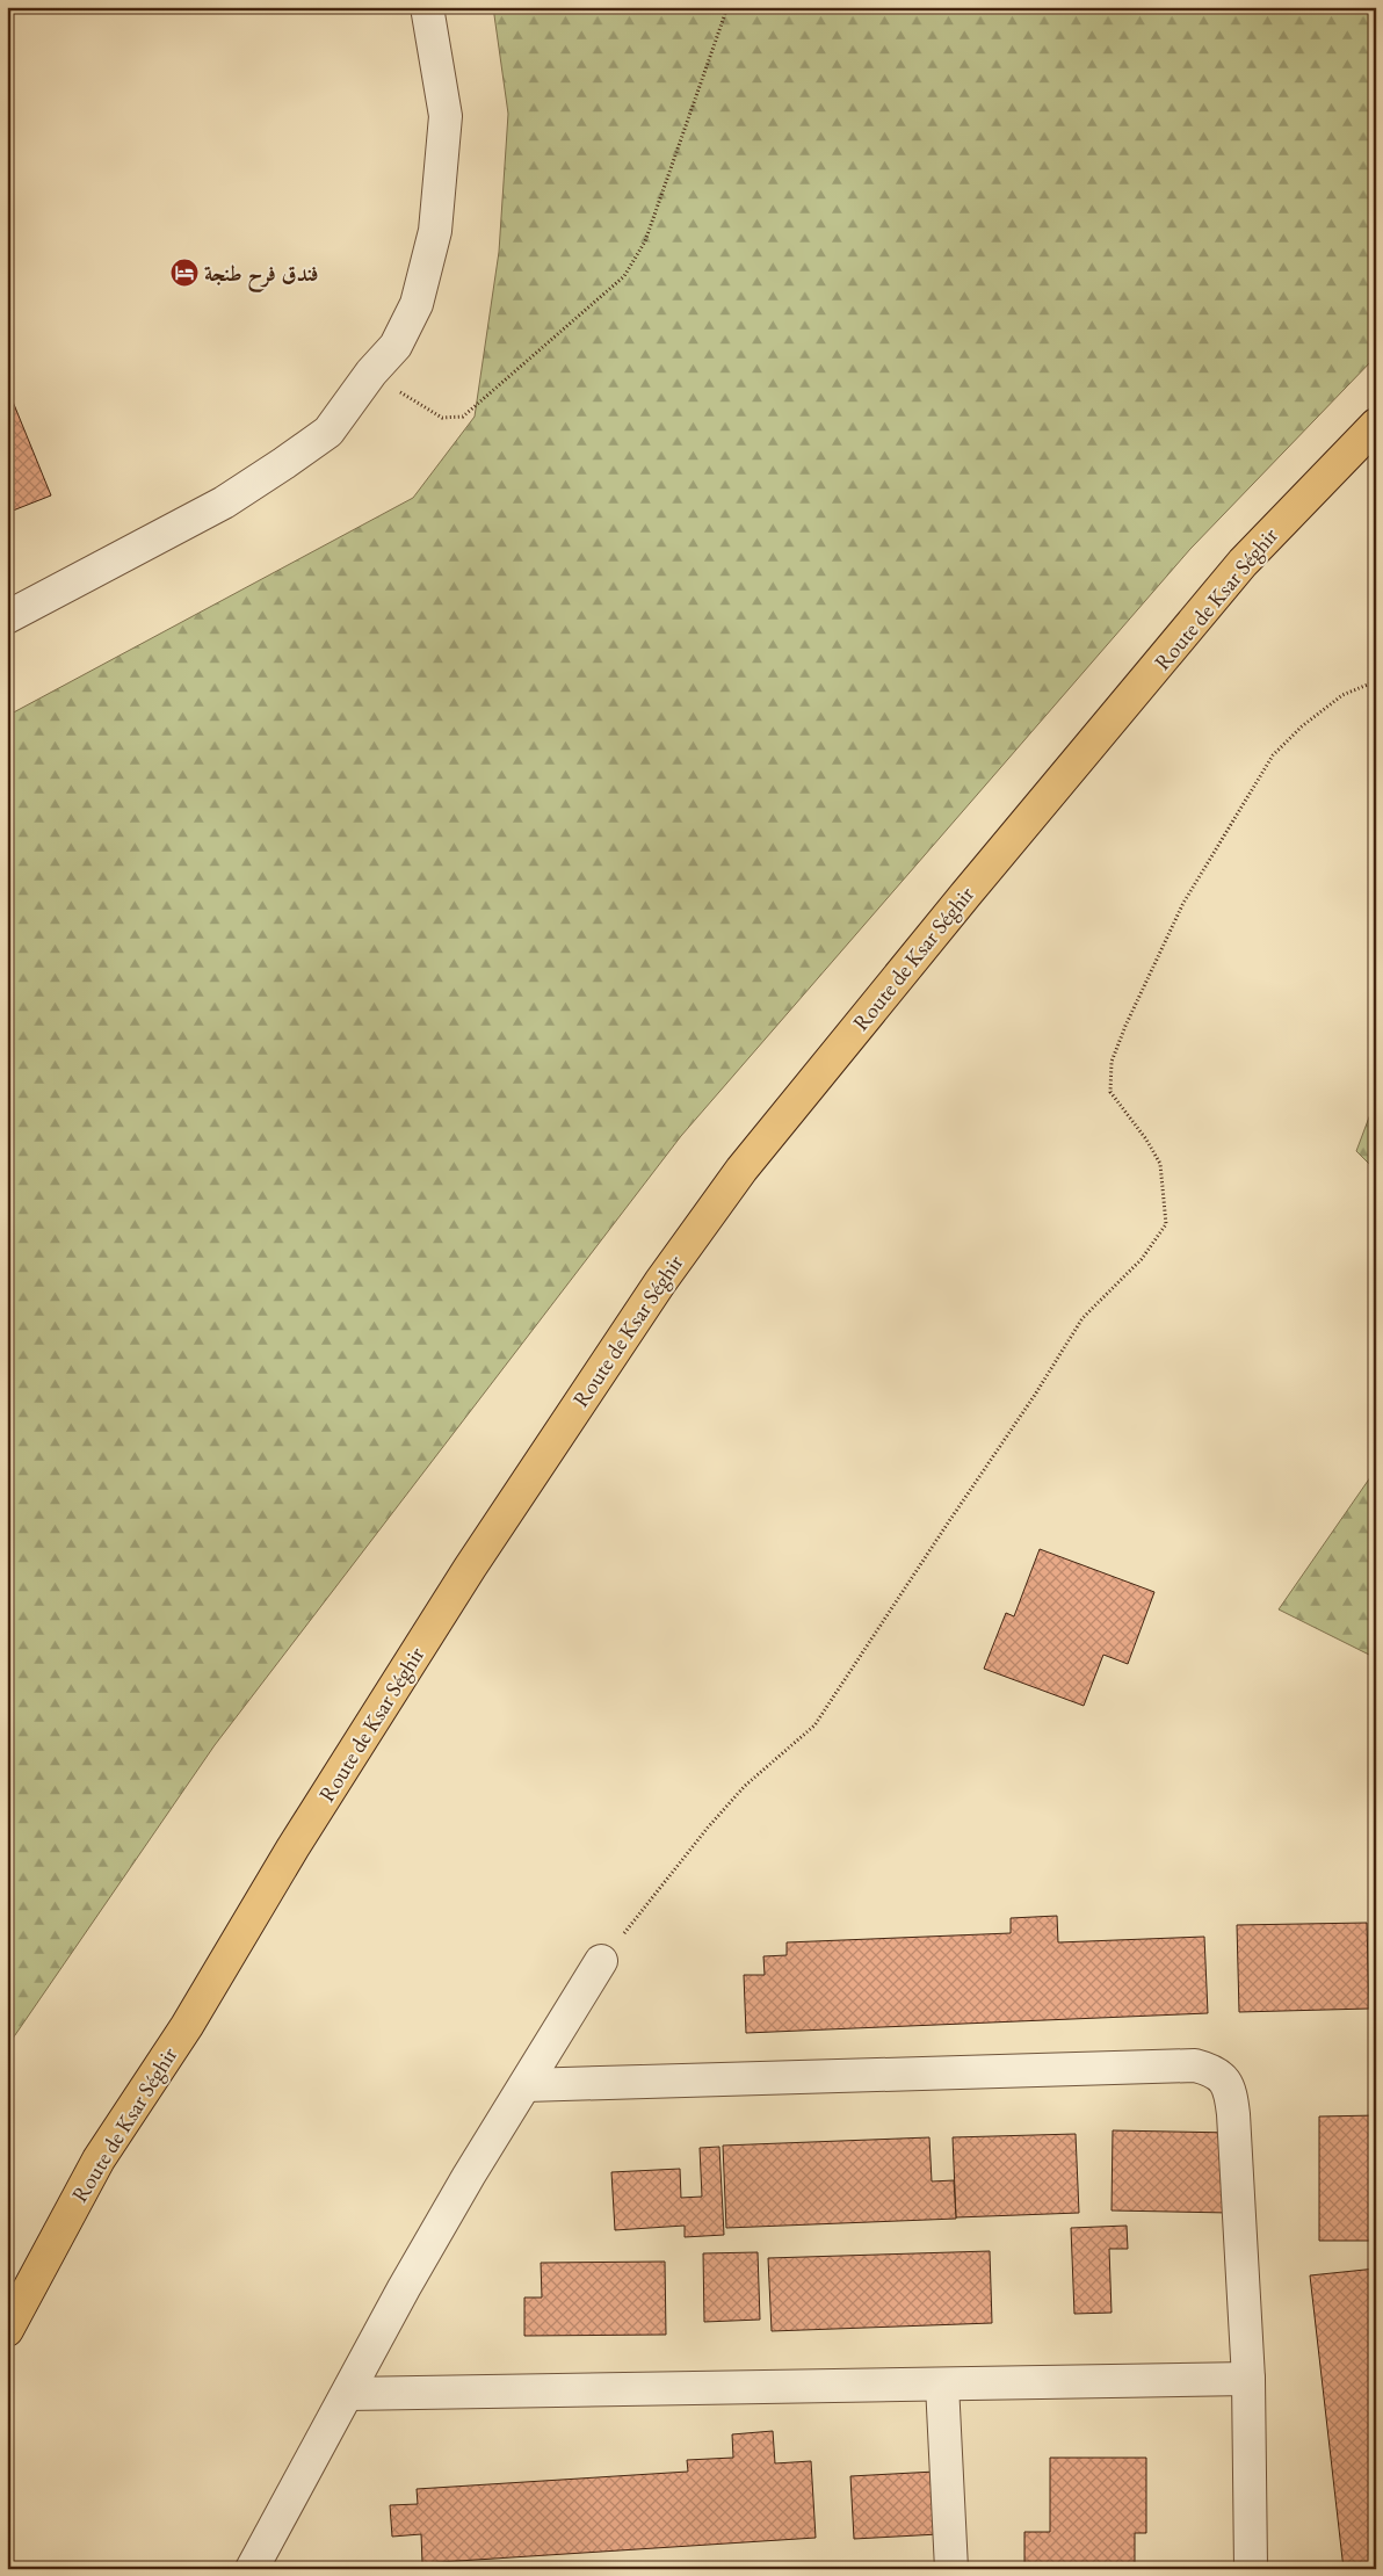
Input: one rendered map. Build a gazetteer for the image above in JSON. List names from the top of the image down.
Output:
{
  "streets": {
    "main road": ["Route de Ksar Séghir"]
  },
  "places": {
    "hotel": ["فندق فرح طنجة"]
  }
}
